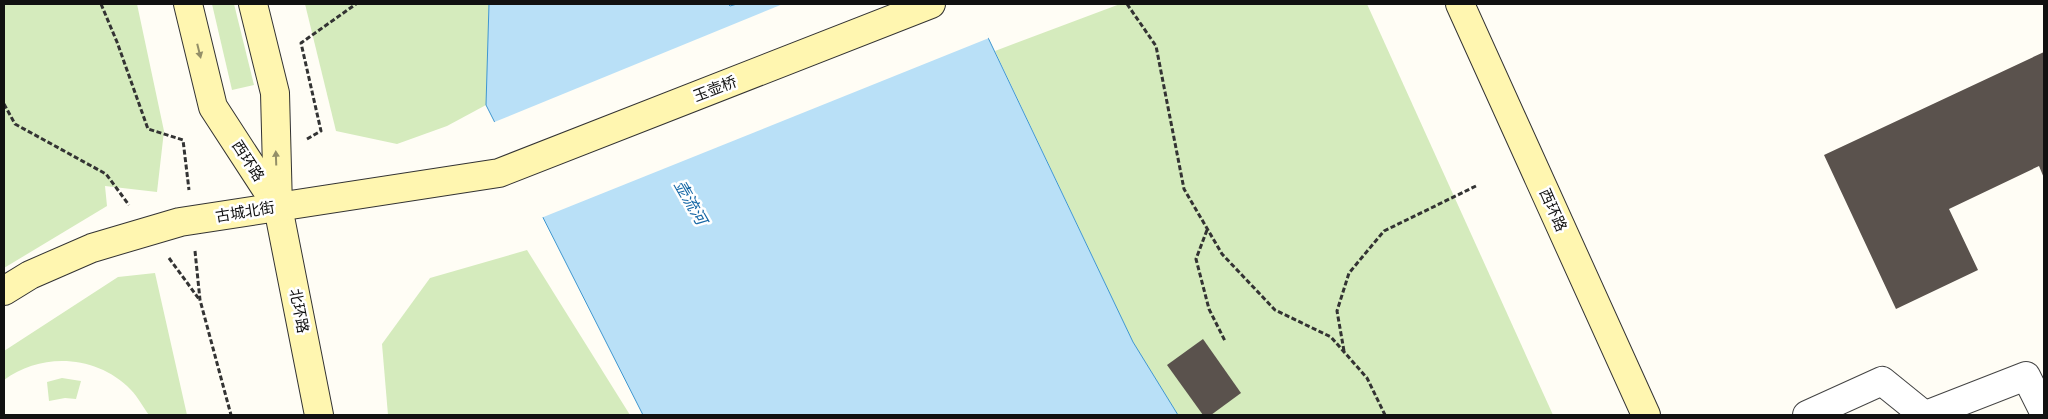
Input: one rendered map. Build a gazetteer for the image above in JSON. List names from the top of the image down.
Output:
{
  "streets": {
    "main road": [
      "玉壶桥",
      "西环路",
      "古城北街",
      "北环路"
    ]
  },
  "crossings": [
    ["玉壶桥", "古城北街"],
    ["西环路", "古城北街"],
    ["西环路", "北环路"],
    ["古城北街", "北环路"]
  ],
  "water": ["壶流河"]
}
